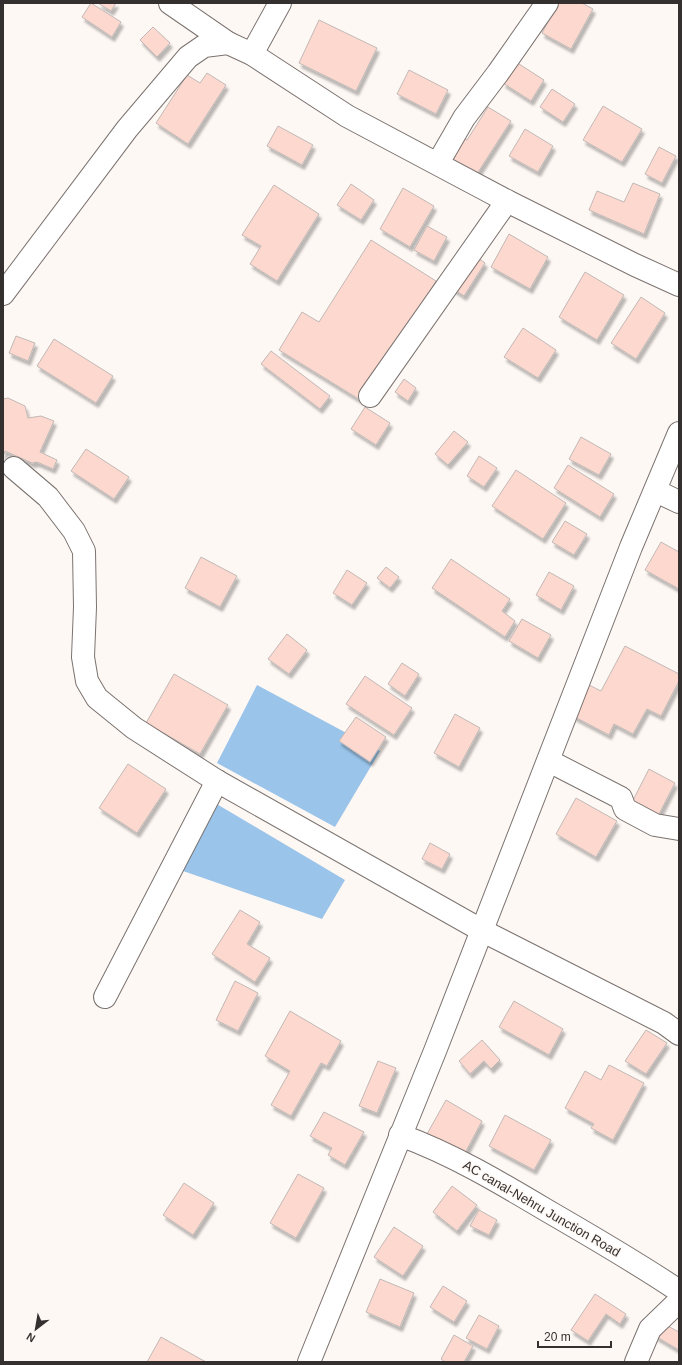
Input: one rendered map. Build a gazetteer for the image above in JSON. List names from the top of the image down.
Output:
{
  "streets": {
    "street": ["AC canal-Nehru Junction Road"]
  },
  "scale_bar": "20 m",
  "north": "bottom left"
}
